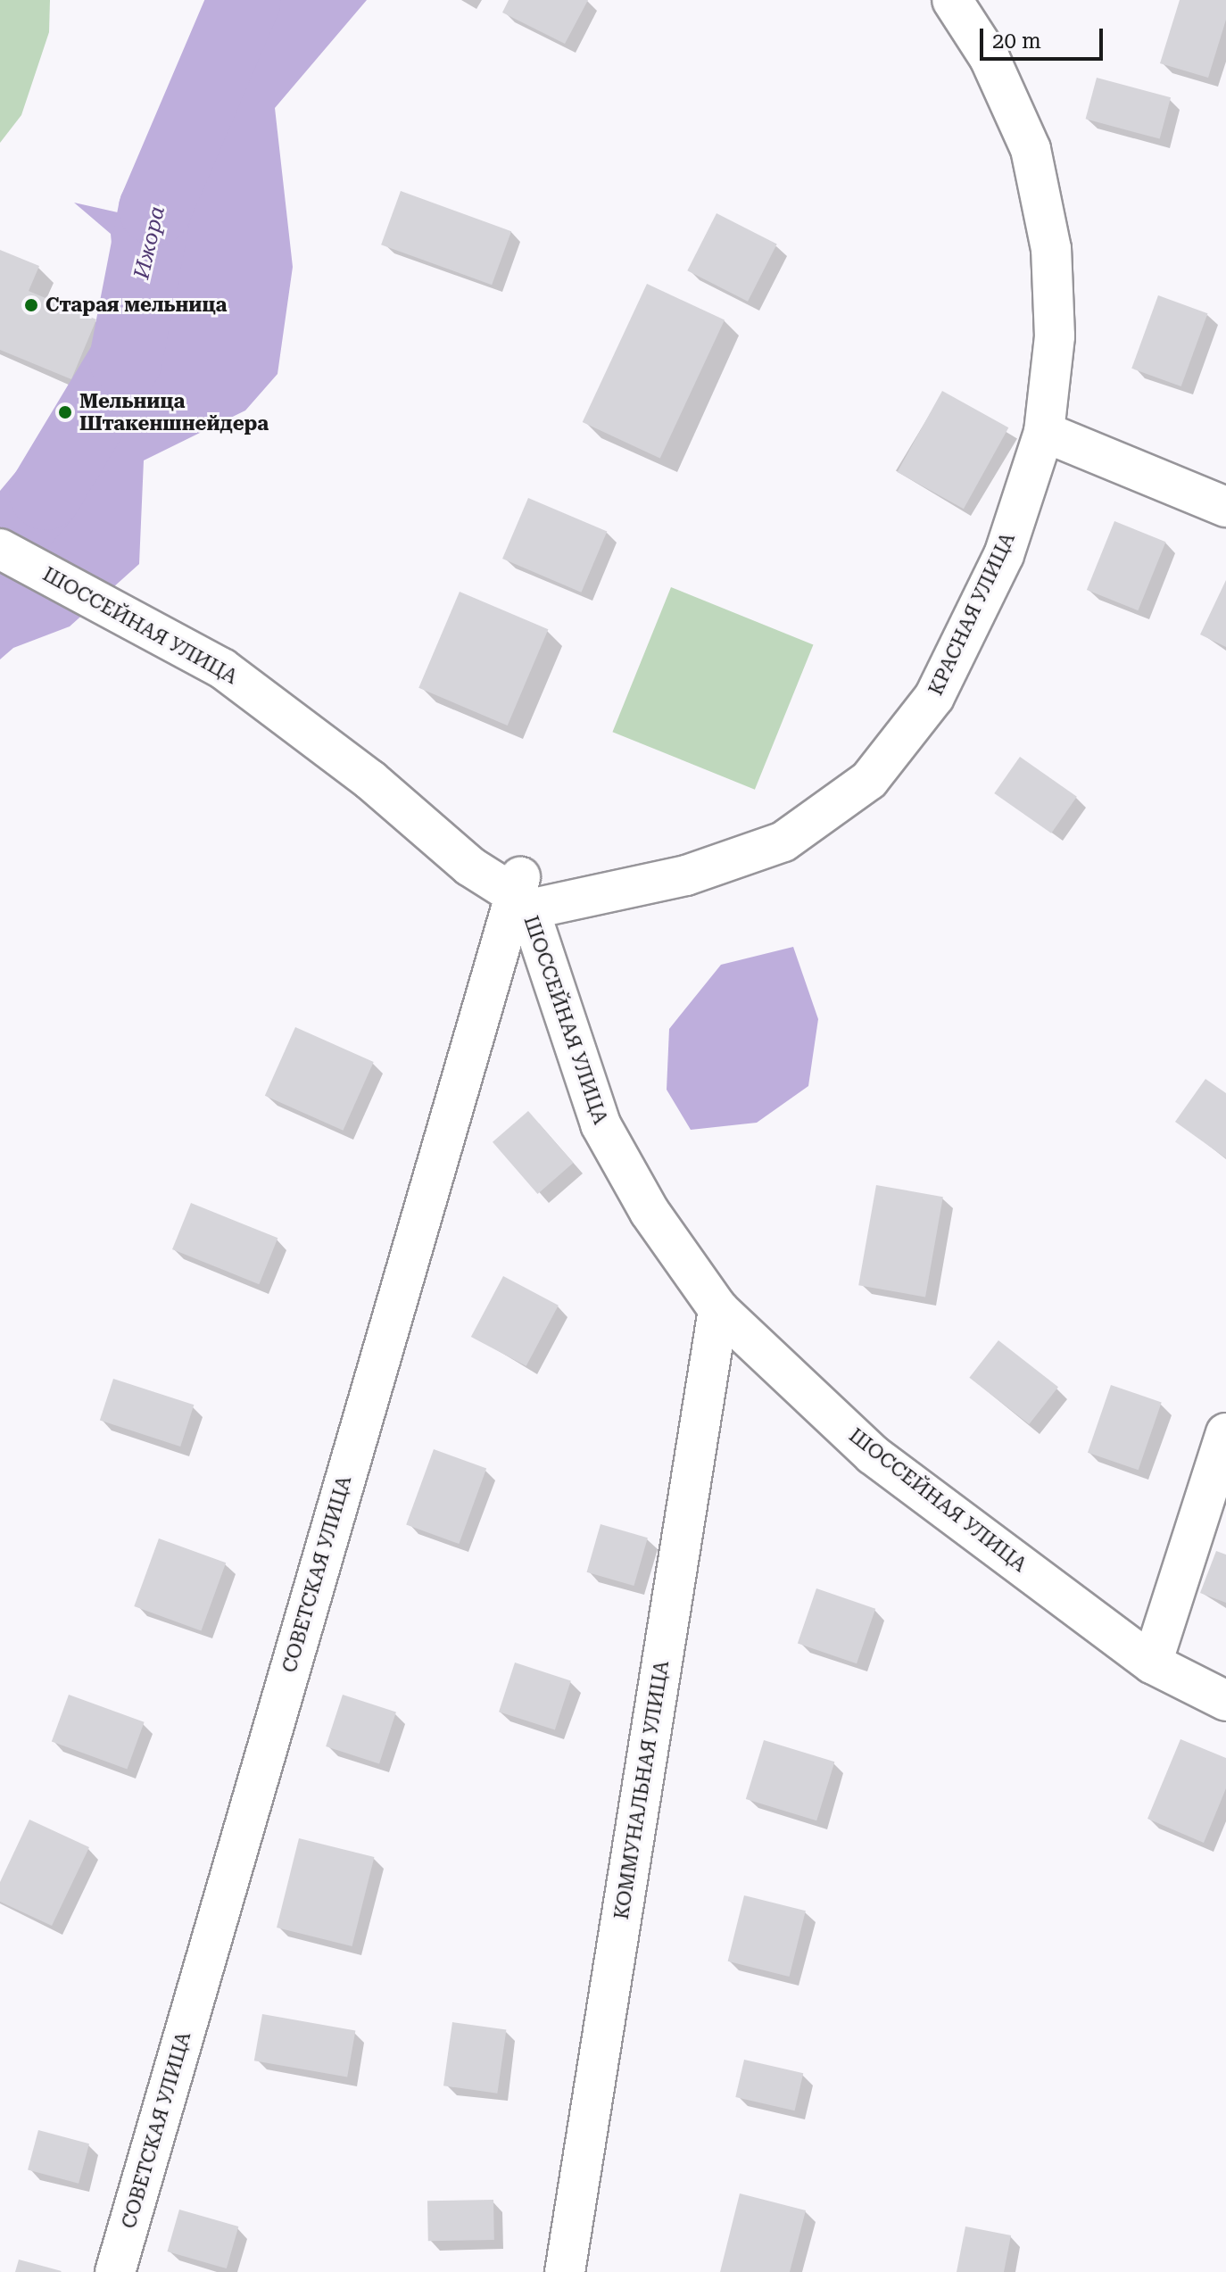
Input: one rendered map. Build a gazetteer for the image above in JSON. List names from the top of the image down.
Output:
{
  "streets": {
    "street": [
      "КРАСНАЯ УЛИЦА",
      "ШОССЕЙНАЯ УЛИЦА",
      "СОВЕТСКАЯ УЛИЦА",
      "КОММУНАЛЬНАЯ УЛИЦА"
    ]
  },
  "crossings": [
    ["КРАСНАЯ УЛИЦА", "ШОССЕЙНАЯ УЛИЦА"],
    ["КРАСНАЯ УЛИЦА", "СОВЕТСКАЯ УЛИЦА"],
    ["ШОССЕЙНАЯ УЛИЦА", "СОВЕТСКАЯ УЛИЦА"],
    ["ШОССЕЙНАЯ УЛИЦА", "КОММУНАЛЬНАЯ УЛИЦА"]
  ],
  "water": ["Ижора"],
  "places": ["Старая мельница", "Мельница Штакеншнейдера"],
  "scale_bar": "20 m"
}
